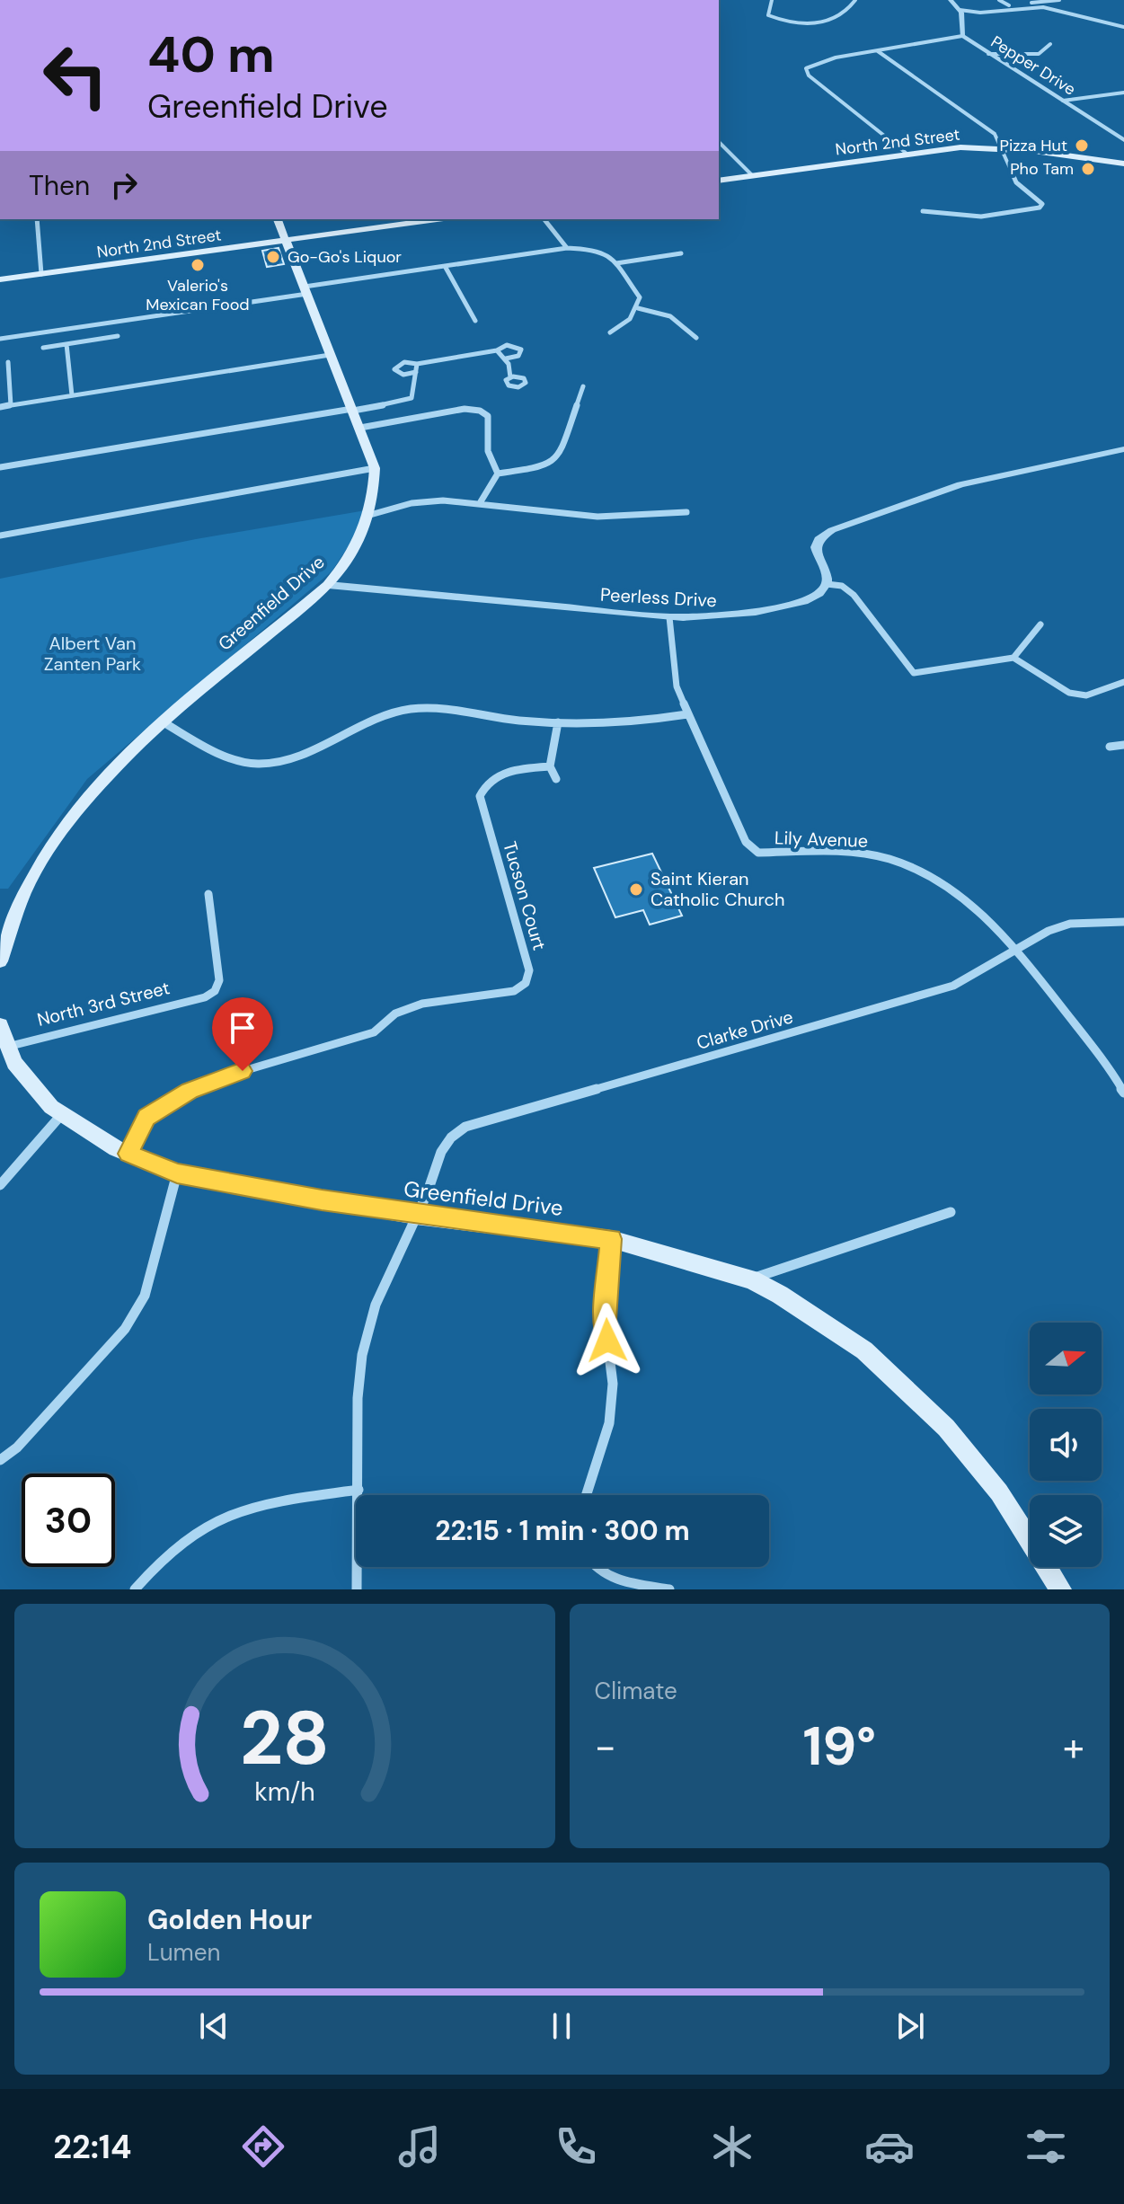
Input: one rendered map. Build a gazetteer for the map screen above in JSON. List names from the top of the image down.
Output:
{
  "streets": {
    "main road": ["North 2nd Street", "Greenfield Drive"],
    "street": [
      "Pepper Drive",
      "Peerless Drive",
      "Lily Avenue",
      "Tucson Court",
      "North 3rd Street",
      "Clarke Drive"
    ]
  },
  "crossings": [
    ["North 2nd Street", "Greenfield Drive"],
    ["Peerless Drive", "Greenfield Drive"],
    ["Peerless Drive", "Lily Avenue"],
    ["Greenfield Drive", "Tucson Court"],
    ["Greenfield Drive", "North 3rd Street"],
    ["Greenfield Drive", "Clarke Drive"],
    ["Lily Avenue", "Clarke Drive"]
  ],
  "parks": ["Albert Van Zanten Park"],
  "places": [
    "Pizza Hut",
    "Pho Tam",
    "Go-Go's Liquor",
    "Valerio's Mexican Food",
    "Saint Kieran Catholic Church"
  ],
  "north": "right",
  "page": {
    "turn": ["40 m", "Greenfield Drive"],
    "then": "Then",
    "limit": "30",
    "trip": "22:15 · 1 min · 300 m",
    "tile": "Climate",
    "heat": ["−", "19°", "+"],
    "song": ["Golden Hour", "Lumen"],
    "tabs": "22:14",
    "gauge": ["28", "km/h"]
  }
}
